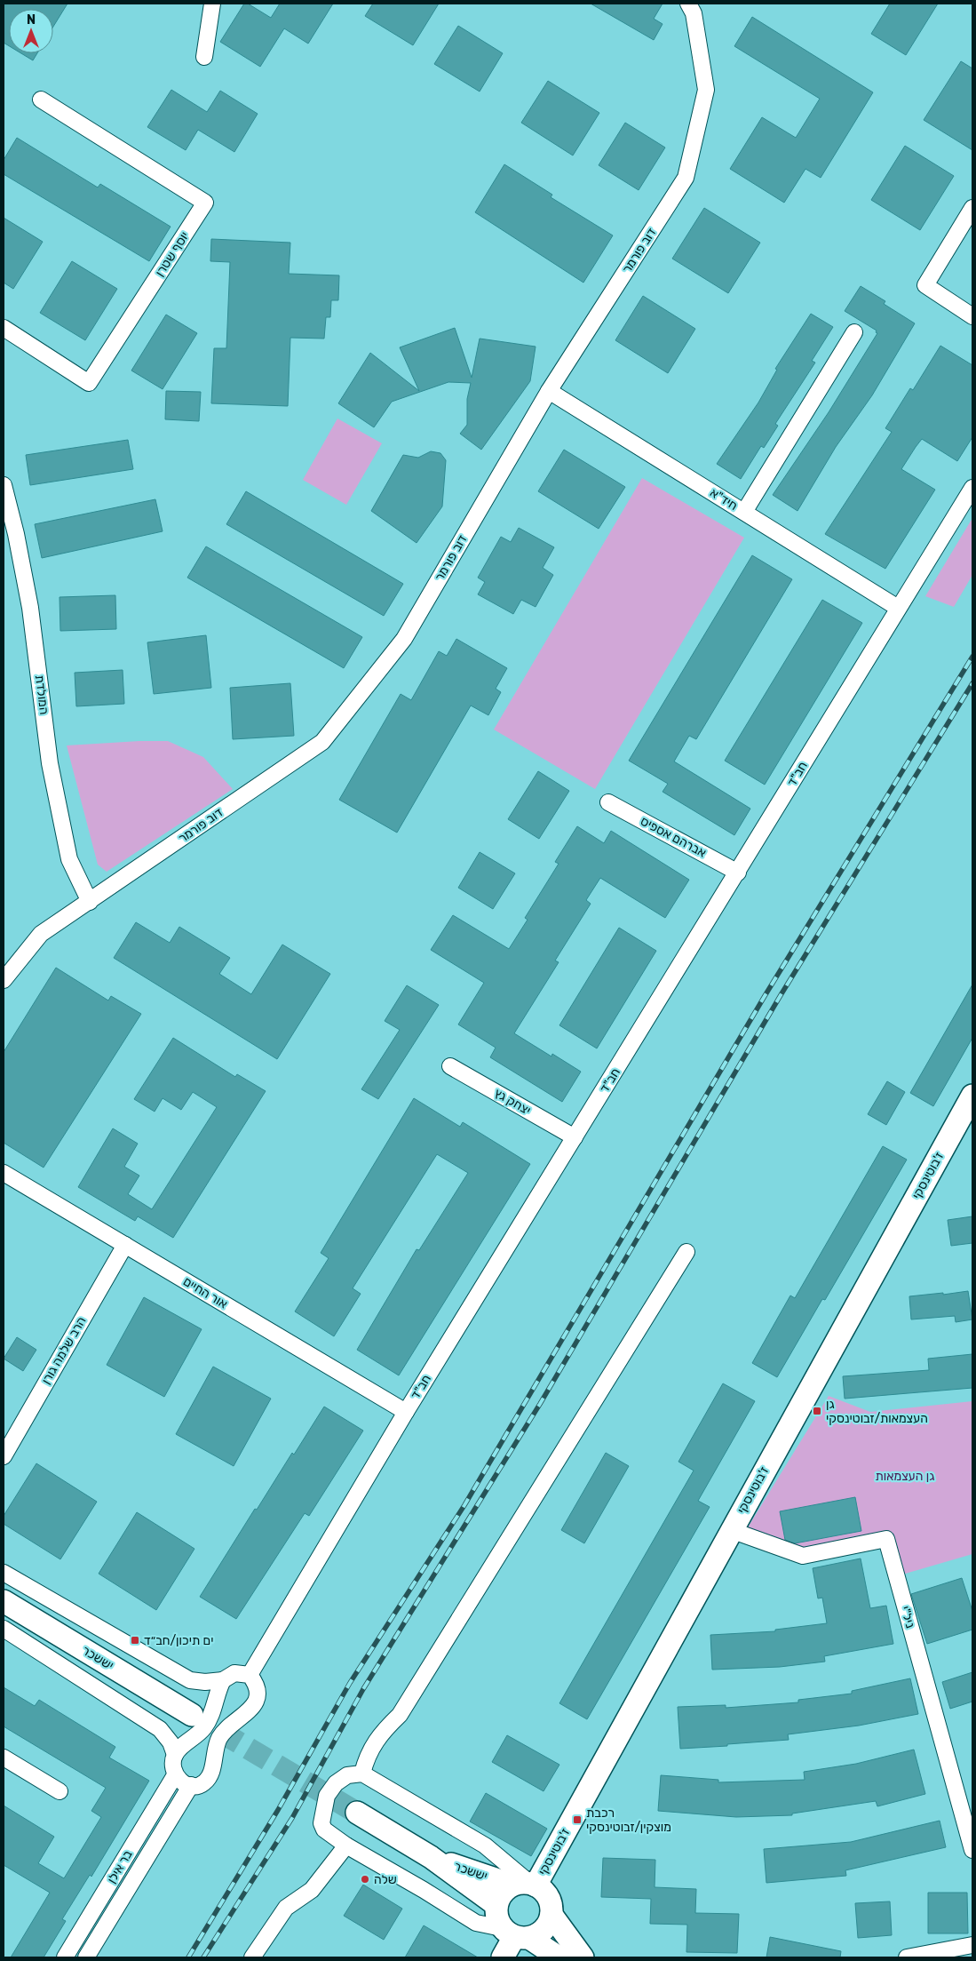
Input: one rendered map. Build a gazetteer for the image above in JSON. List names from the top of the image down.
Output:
{
  "streets": {
    "street": [
      "דוב פורמר",
      "יוסף שטרן",
      "חיד\"א",
      "המולדת",
      "חב\"ד",
      "אברהם אספיס",
      "יצחק גץ",
      "ז'בוטינסקי",
      "אור החיים",
      "הרב שלמה גורן",
      "ניל\"י",
      "יששכר",
      "בר אילן"
    ]
  },
  "crossings": [
    ["דוב פורמר", "חיד\"א"],
    ["דוב פורמר", "המולדת"],
    ["חיד\"א", "חב\"ד"],
    ["חב\"ד", "אברהם אספיס"],
    ["חב\"ד", "יצחק גץ"],
    ["חב\"ד", "אור החיים"],
    ["ז'בוטינסקי", "ניל\"י"],
    ["ז'בוטינסקי", "יששכר"],
    ["אור החיים", "הרב שלמה גורן"]
  ],
  "parks": ["גן העצמאות"],
  "places": {
    "transit": ["גן העצמאות/זבוטינסקי", "ים תיכון/חב״ד", "רכבת מוצקין/זבוטינסקי"],
    "other": ["שלה"]
  },
  "north": "top"
}
